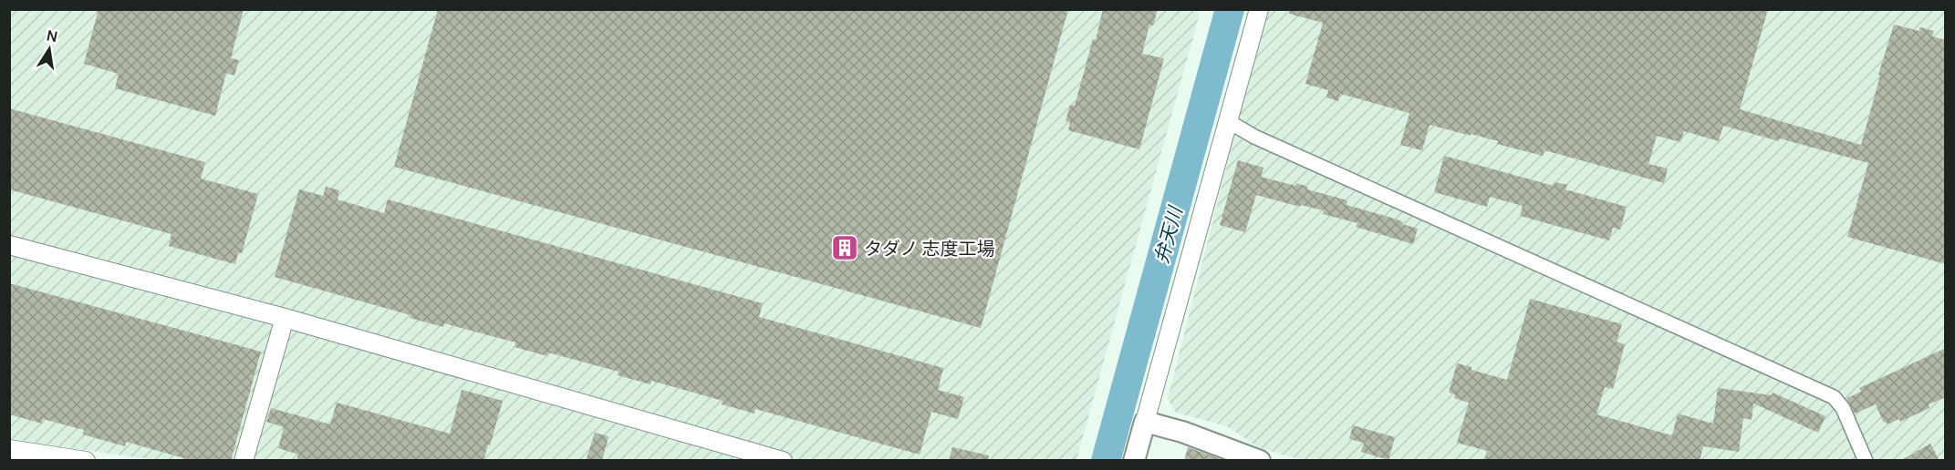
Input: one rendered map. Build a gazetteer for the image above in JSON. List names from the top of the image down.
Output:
{
  "water": ["弁天川"],
  "places": {
    "building": ["タダノ 志度工場"]
  },
  "north": "top"
}
